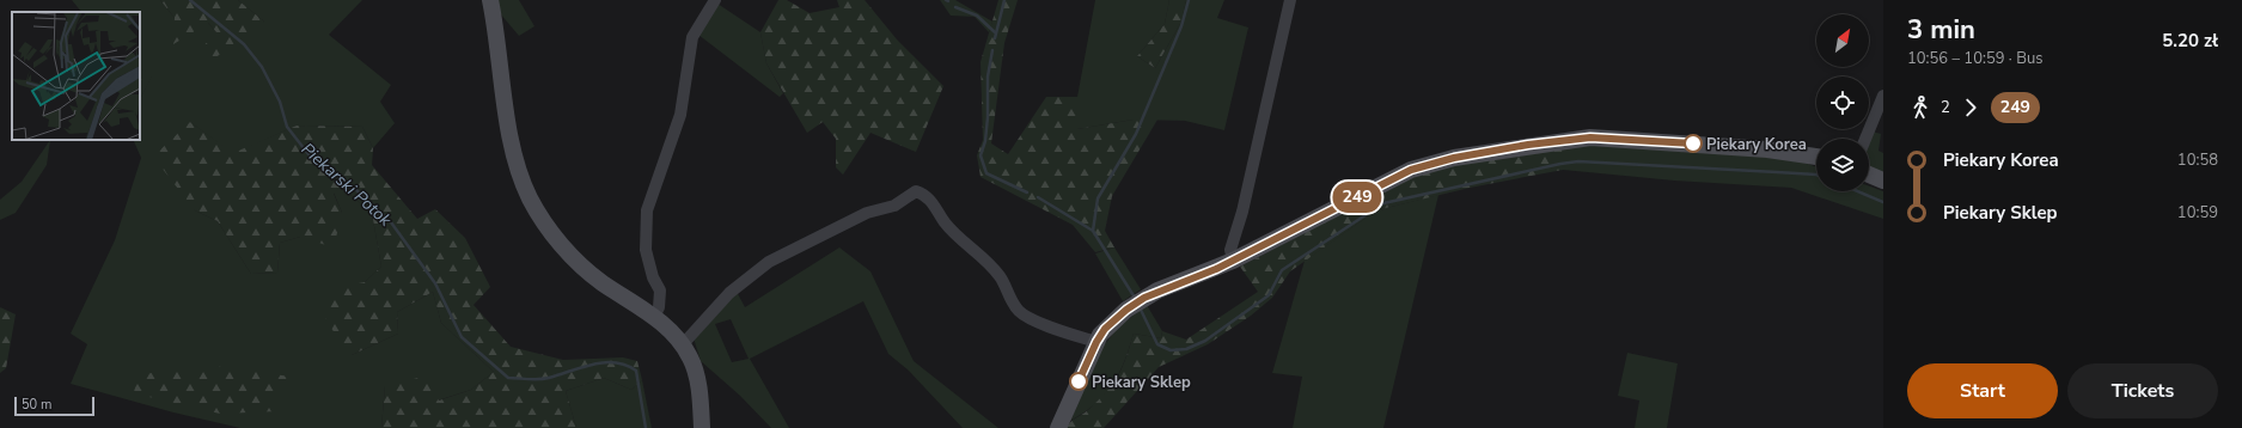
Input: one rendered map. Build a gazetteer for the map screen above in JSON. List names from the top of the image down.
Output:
{
  "water": ["Piekarski Potok"],
  "places": ["Piekary Korea", "Piekary Sklep"],
  "lines": ["bus line 249"],
  "scale_bar": "50 m",
  "north": "top right",
  "page": {
    "on_map": "249",
    "heading": ["3 min", "10:56 – 10:59 · Bus", "5.20 zł"],
    "legs": ["2", "249"],
    "list": [
      {
        "name": "Piekary Korea",
        "value": "10:58"
      },
      {
        "name": "Piekary Sklep",
        "value": "10:59"
      }
    ],
    "buttons": ["Start", "Tickets"],
    "scale": "50 m"
  }
}
